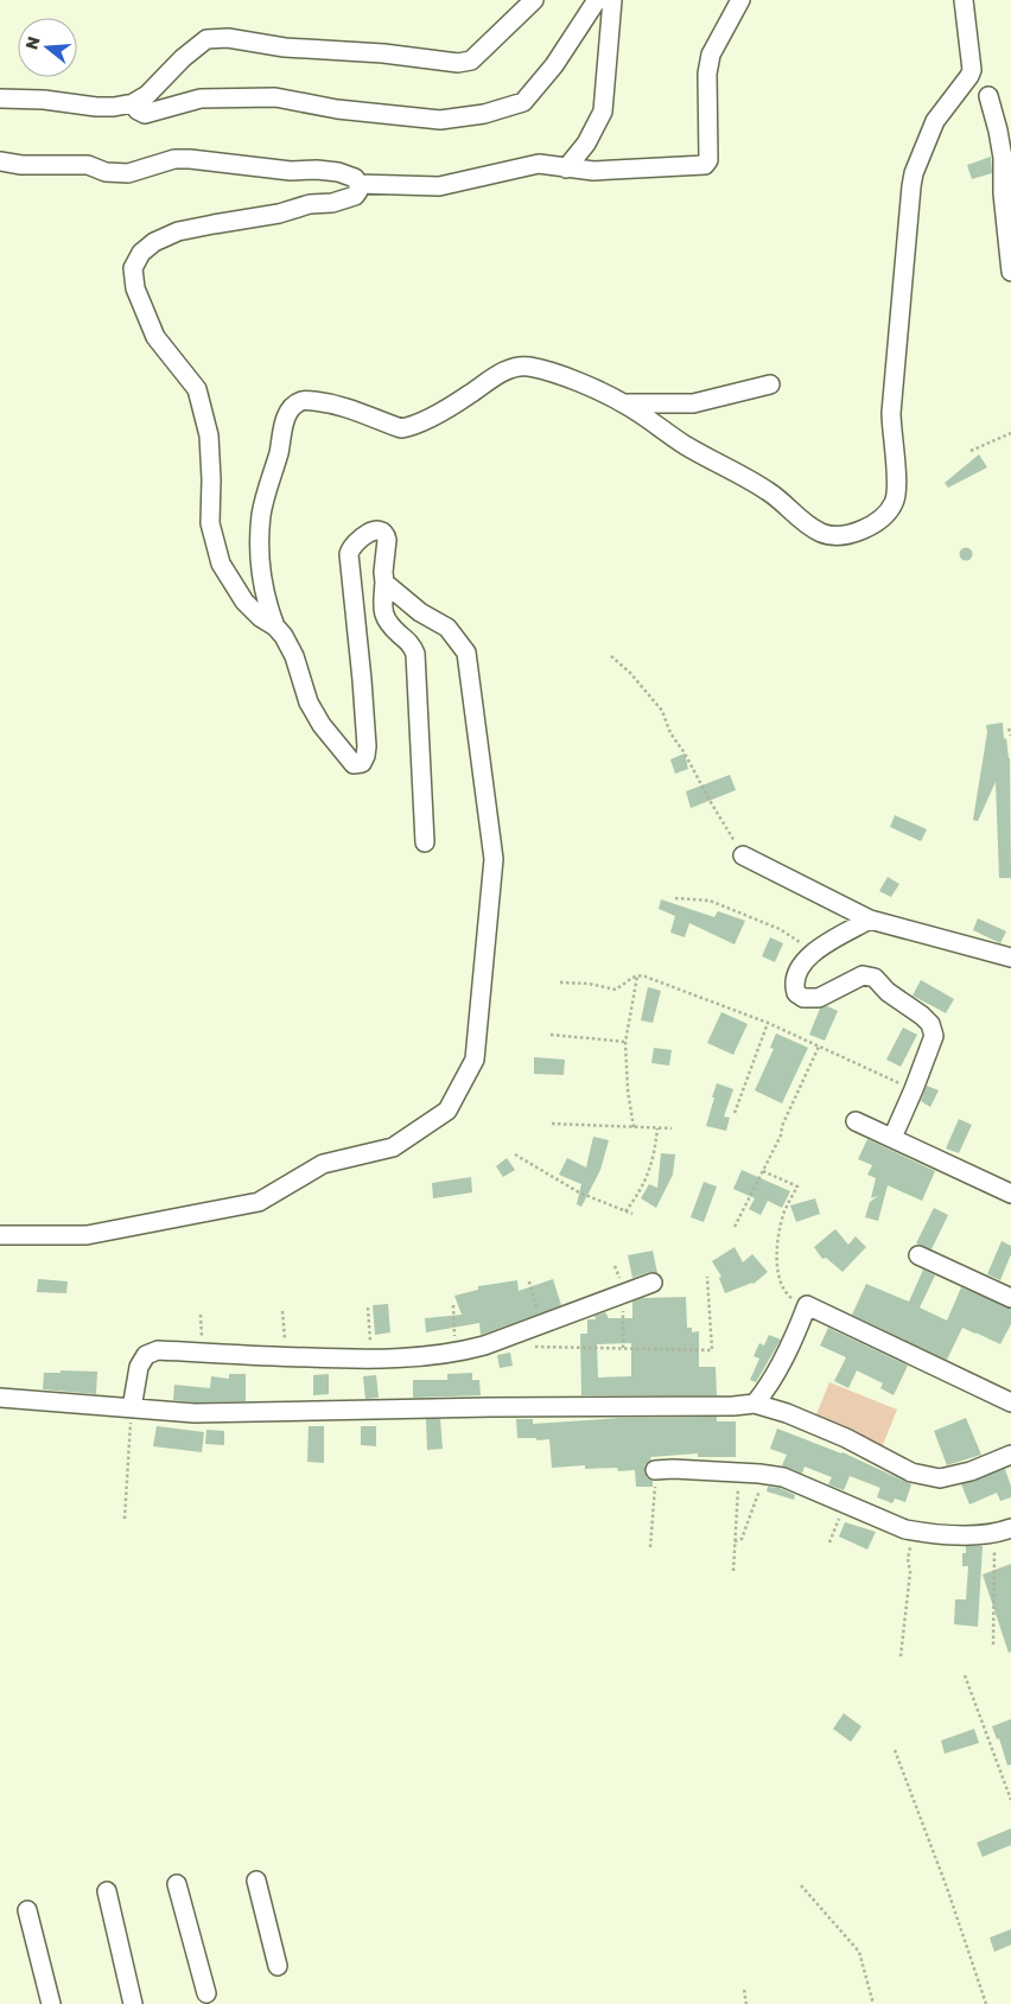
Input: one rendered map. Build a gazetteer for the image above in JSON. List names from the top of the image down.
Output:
{
  "north": "left"
}
